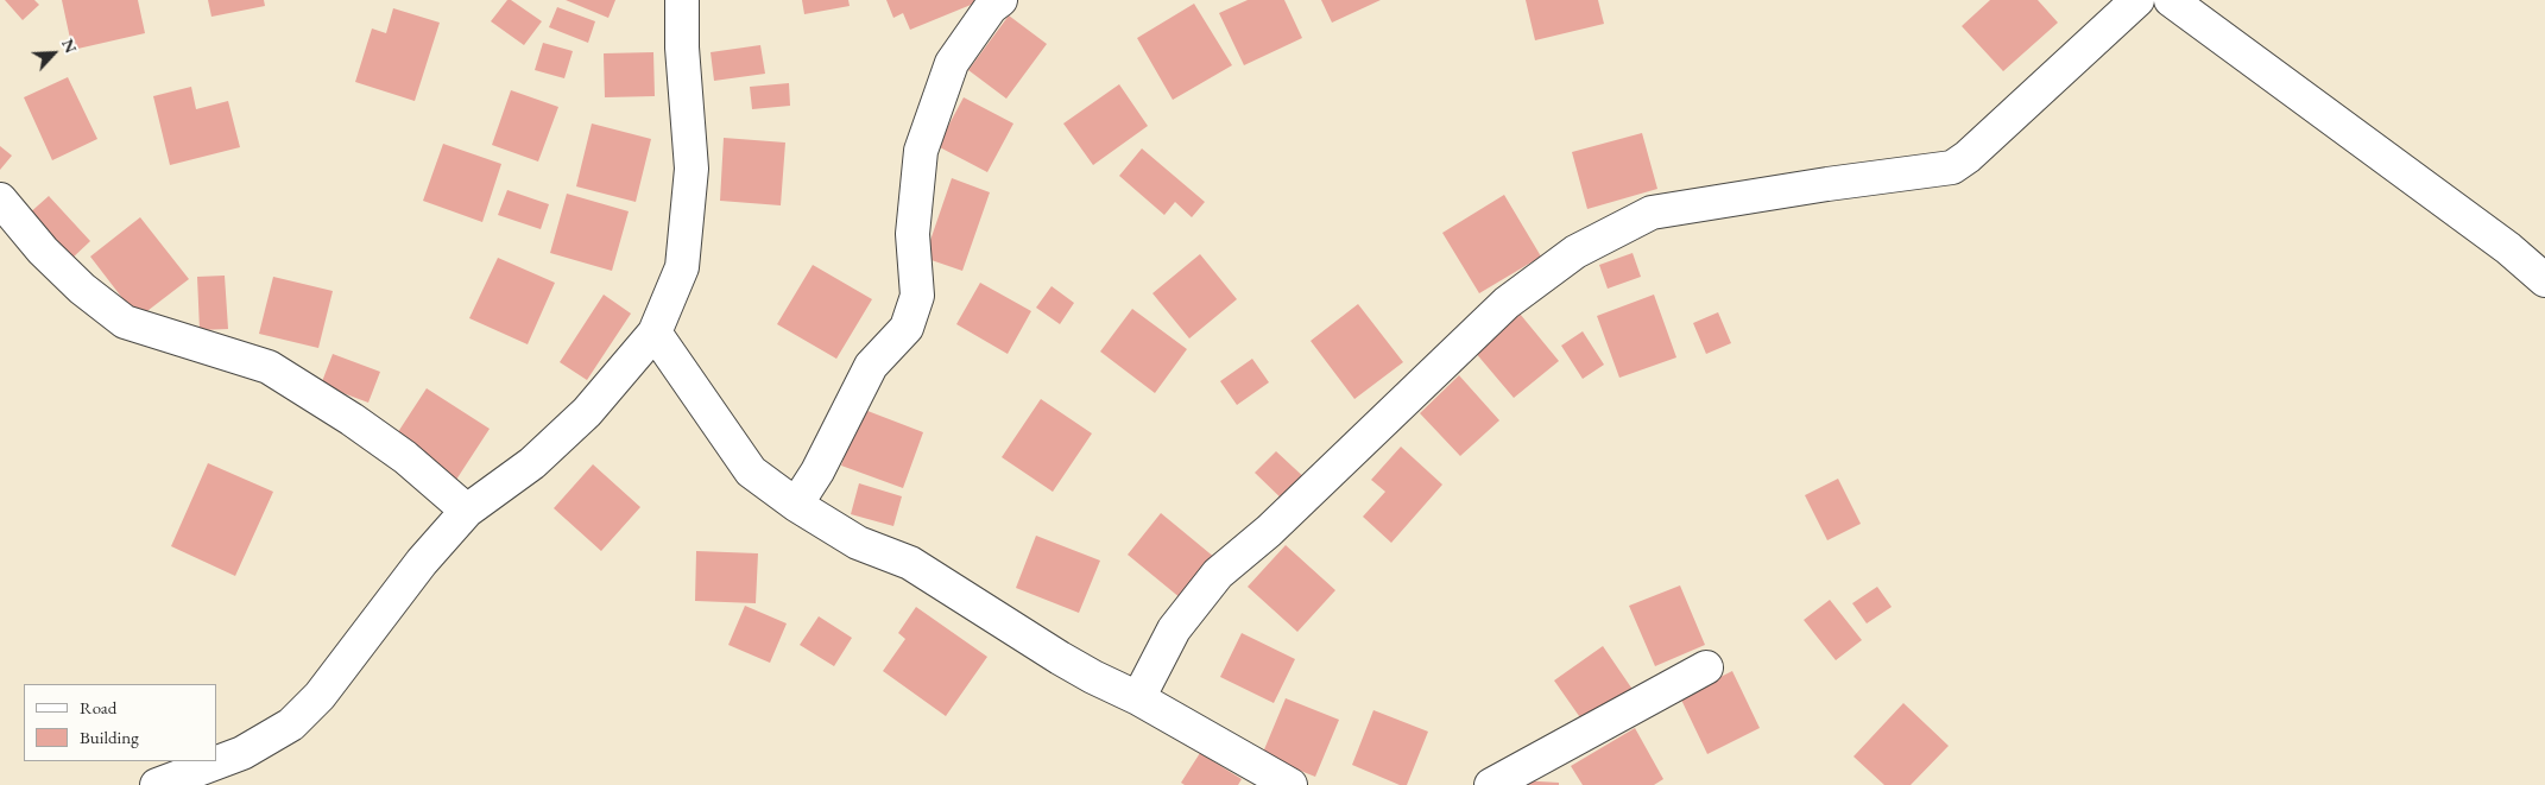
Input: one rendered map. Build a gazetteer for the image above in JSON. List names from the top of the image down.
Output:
{
  "legend": ["Road", "Building"],
  "north": "top right"
}
